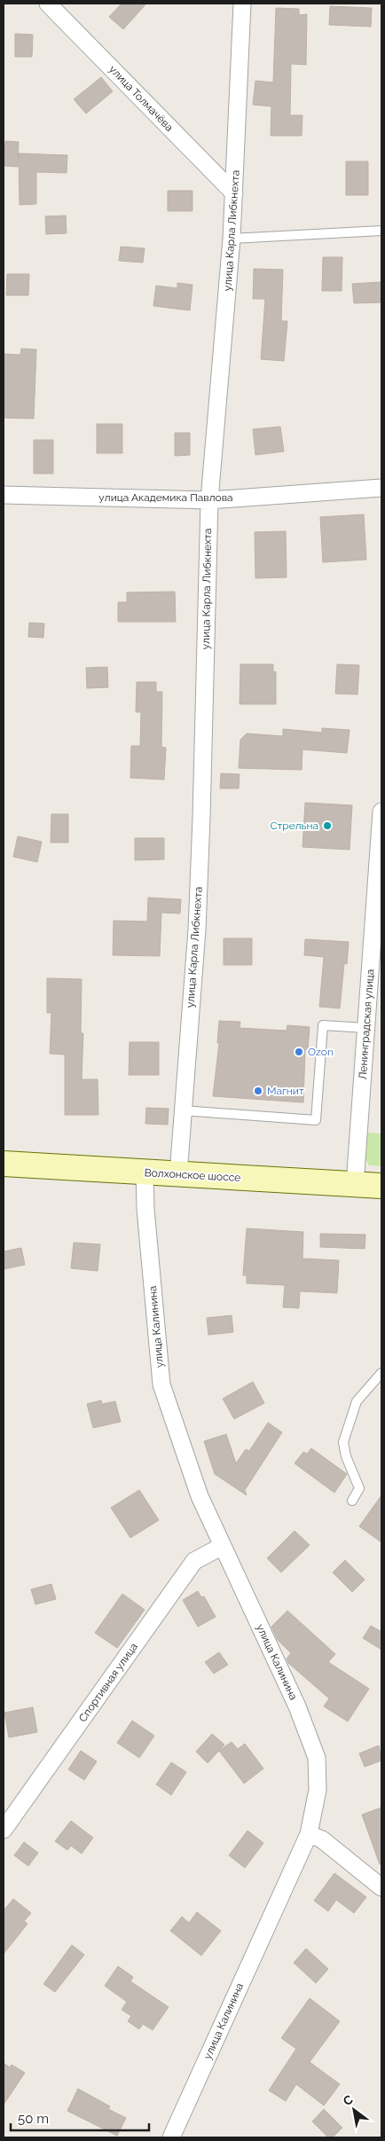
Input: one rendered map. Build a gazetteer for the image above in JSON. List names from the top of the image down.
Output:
{
  "streets": {
    "main road": ["Волхонское шоссе"],
    "street": [
      "улица Толмачёва",
      "улица Карла Либкнехта",
      "улица Академика Павлова",
      "Ленинградская улица",
      "улица Калинина",
      "Спортивная улица"
    ]
  },
  "crossings": [
    ["улица Толмачёва", "улица Карла Либкнехта"],
    ["улица Карла Либкнехта", "улица Академика Павлова"],
    ["улица Карла Либкнехта", "Волхонское шоссе"],
    ["Ленинградская улица", "Волхонское шоссе"],
    ["Волхонское шоссе", "улица Калинина"],
    ["улица Калинина", "Спортивная улица"]
  ],
  "places": ["Стрельна", "Ozon", "Магнит"],
  "scale_bar": "50 m",
  "north": "top left"
}
